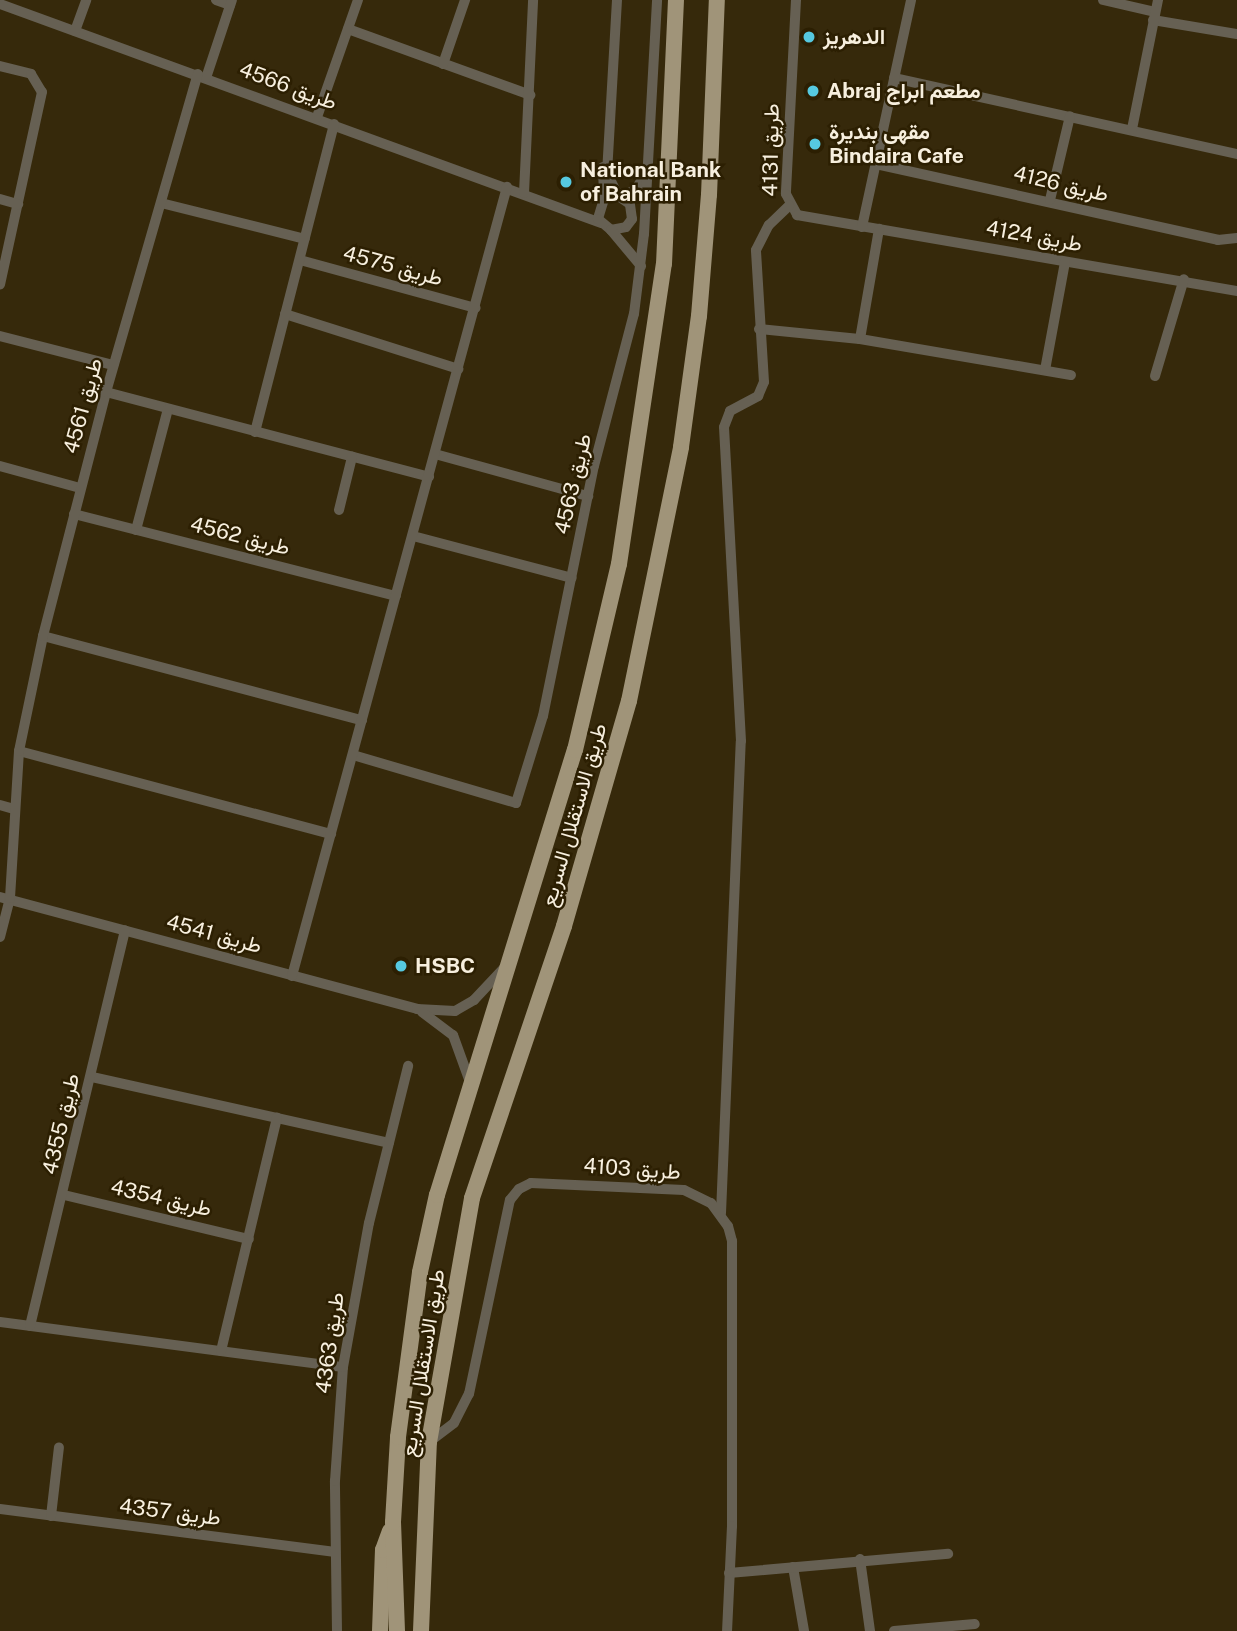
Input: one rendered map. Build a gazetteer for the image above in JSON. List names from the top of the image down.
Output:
{
  "streets": {
    "main road": ["طريق الاستقلال السريع"],
    "street": [
      "طريق 4566",
      "طريق 4131",
      "طريق 4126",
      "طريق 4124",
      "طريق 4575",
      "طريق 4561",
      "طريق 4563",
      "طريق 4562",
      "طريق 4541",
      "طريق 4355",
      "طريق 4103",
      "طريق 4354",
      "طريق 4363",
      "طريق 4357"
    ]
  },
  "crossings": [
    ["طريق 4566", "طريق 4561"],
    ["طريق 4131", "طريق 4124"],
    ["طريق 4561", "طريق 4562"],
    ["طريق 4561", "طريق 4541"],
    ["طريق الاستقلال السريع", "طريق 4103"],
    ["طريق 4541", "طريق 4355"],
    ["طريق 4355", "طريق 4354"],
    ["طريق 4363", "طريق 4357"]
  ],
  "places": [
    "الدهريز",
    "Abraj مطعم ابراج",
    "مقهى بنديرة Bindaira Cafe",
    "National Bank of Bahrain",
    "HSBC"
  ]
}
